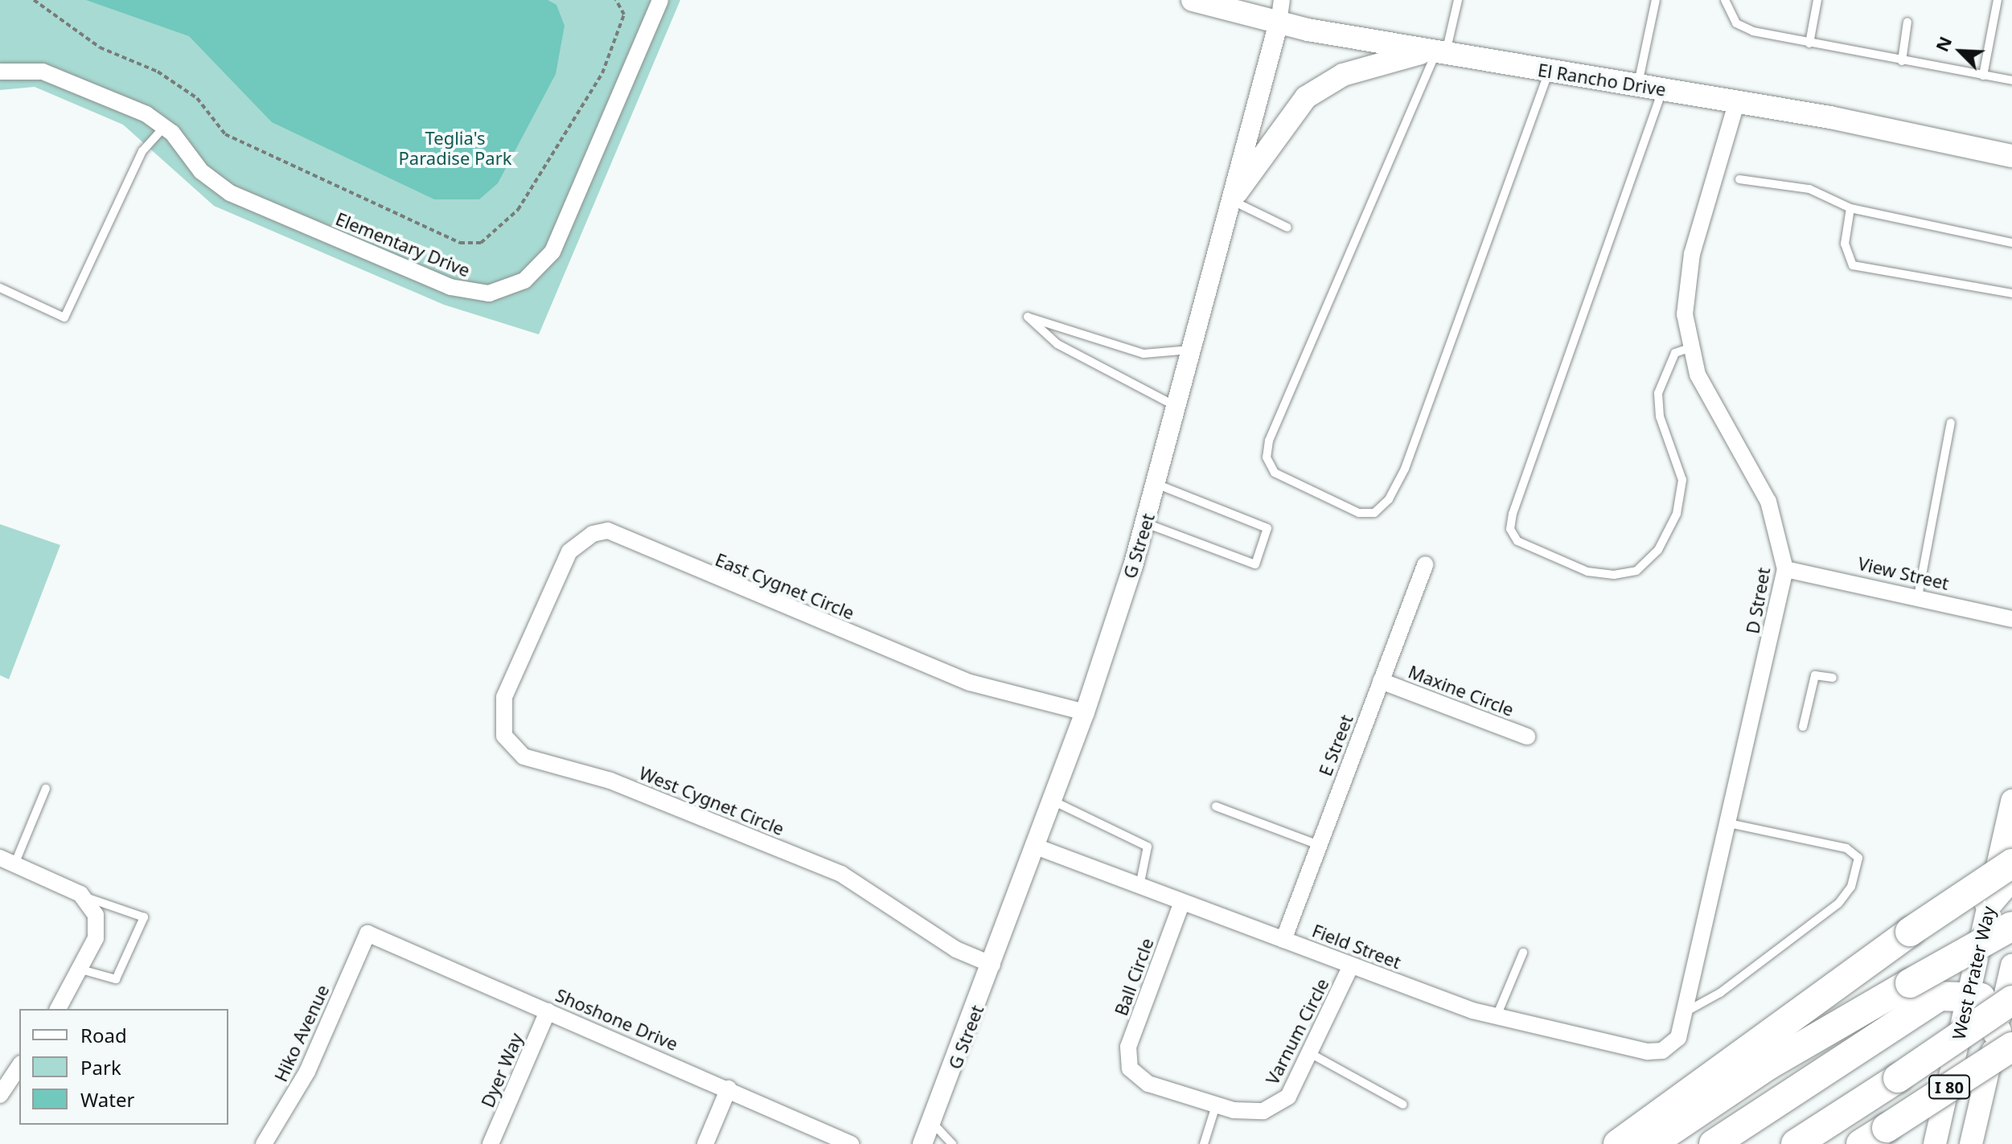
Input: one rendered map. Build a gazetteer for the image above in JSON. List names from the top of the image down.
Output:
{
  "streets": {
    "highway": ["I 80"],
    "main road": ["El Rancho Drive", "West Prater Way"],
    "street": [
      "Elementary Drive",
      "G Street",
      "View Street",
      "East Cygnet Circle",
      "D Street",
      "Maxine Circle",
      "E Street",
      "West Cygnet Circle",
      "Field Street",
      "Ball Circle",
      "Shoshone Drive",
      "Varnum Circle",
      "Hiko Avenue",
      "Dyer Way"
    ]
  },
  "crossings": [
    ["El Rancho Drive", "G Street"],
    ["El Rancho Drive", "D Street"],
    ["G Street", "East Cygnet Circle"],
    ["G Street", "West Cygnet Circle"],
    ["G Street", "Field Street"],
    ["View Street", "D Street"],
    ["East Cygnet Circle", "West Cygnet Circle"],
    ["D Street", "Field Street"],
    ["Maxine Circle", "E Street"],
    ["E Street", "Field Street"],
    ["Field Street", "Ball Circle"],
    ["Field Street", "Varnum Circle"],
    ["West Prater Way", "I 80"],
    ["Ball Circle", "Varnum Circle"],
    ["Shoshone Drive", "Hiko Avenue"],
    ["Shoshone Drive", "Dyer Way"]
  ],
  "parks": ["Teglia's Paradise Park"],
  "legend": ["Road", "Park", "Water"],
  "north": "top left"
}
